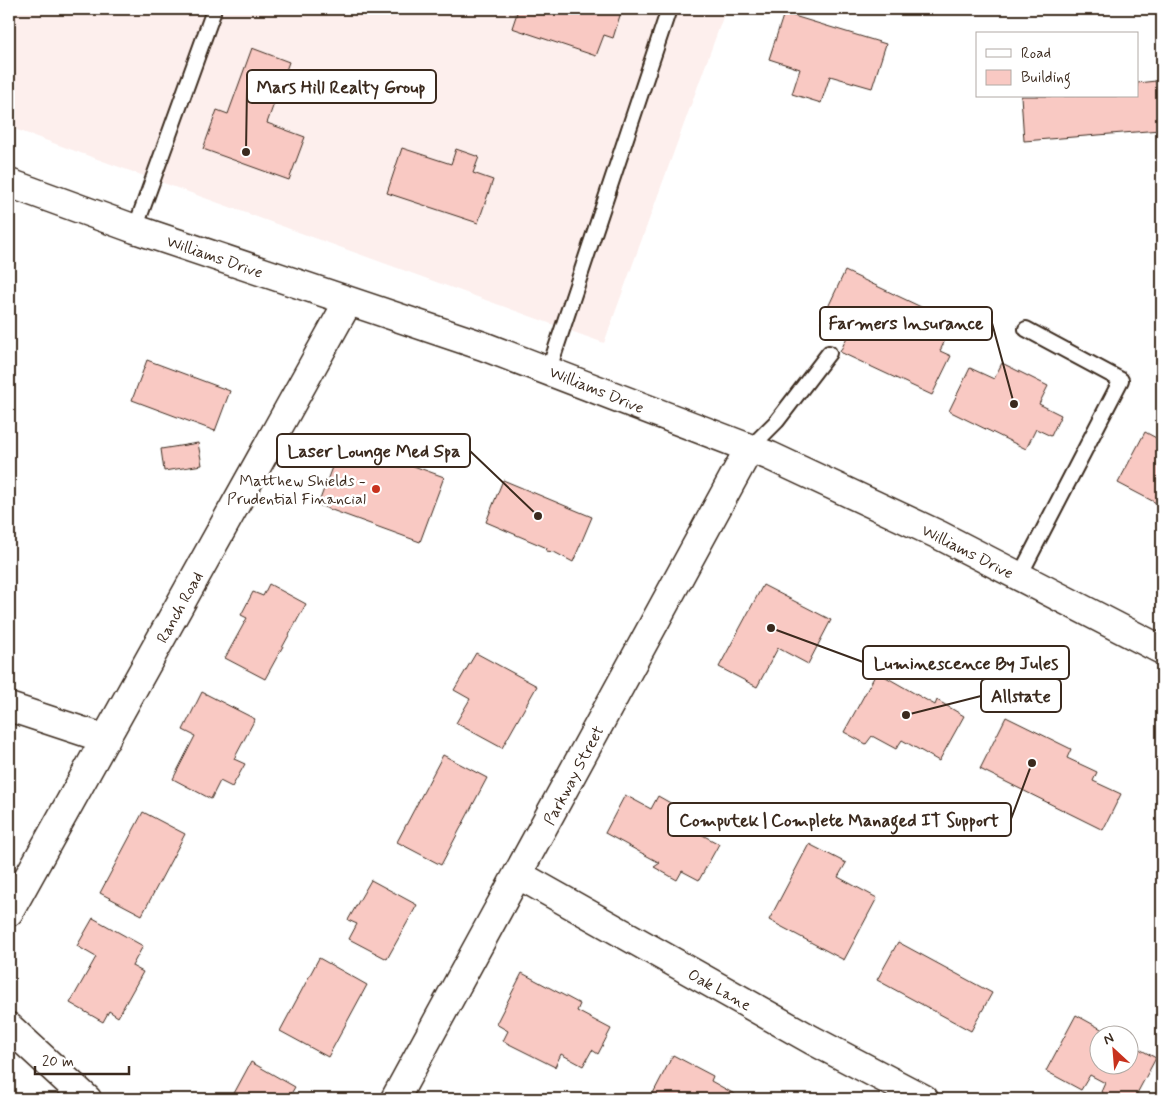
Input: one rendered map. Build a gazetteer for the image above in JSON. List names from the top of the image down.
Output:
{
  "streets": {
    "street": [
      "Williams Drive",
      "Ranch Road",
      "Parkway Street",
      "Oak Lane"
    ]
  },
  "crossings": [
    ["Williams Drive", "Ranch Road"],
    ["Williams Drive", "Parkway Street"],
    ["Parkway Street", "Oak Lane"]
  ],
  "places": [
    "Mars Hill Realty Group",
    "Farmers Insurance",
    "Matthew Shields - Prudential Financial",
    "Laser Lounge Med Spa",
    "Luminescence By Jules",
    "Allstate",
    "Computek | Complete Managed IT Support"
  ],
  "legend": ["Road", "Building"],
  "scale_bar": "20 m",
  "north": "top left"
}
